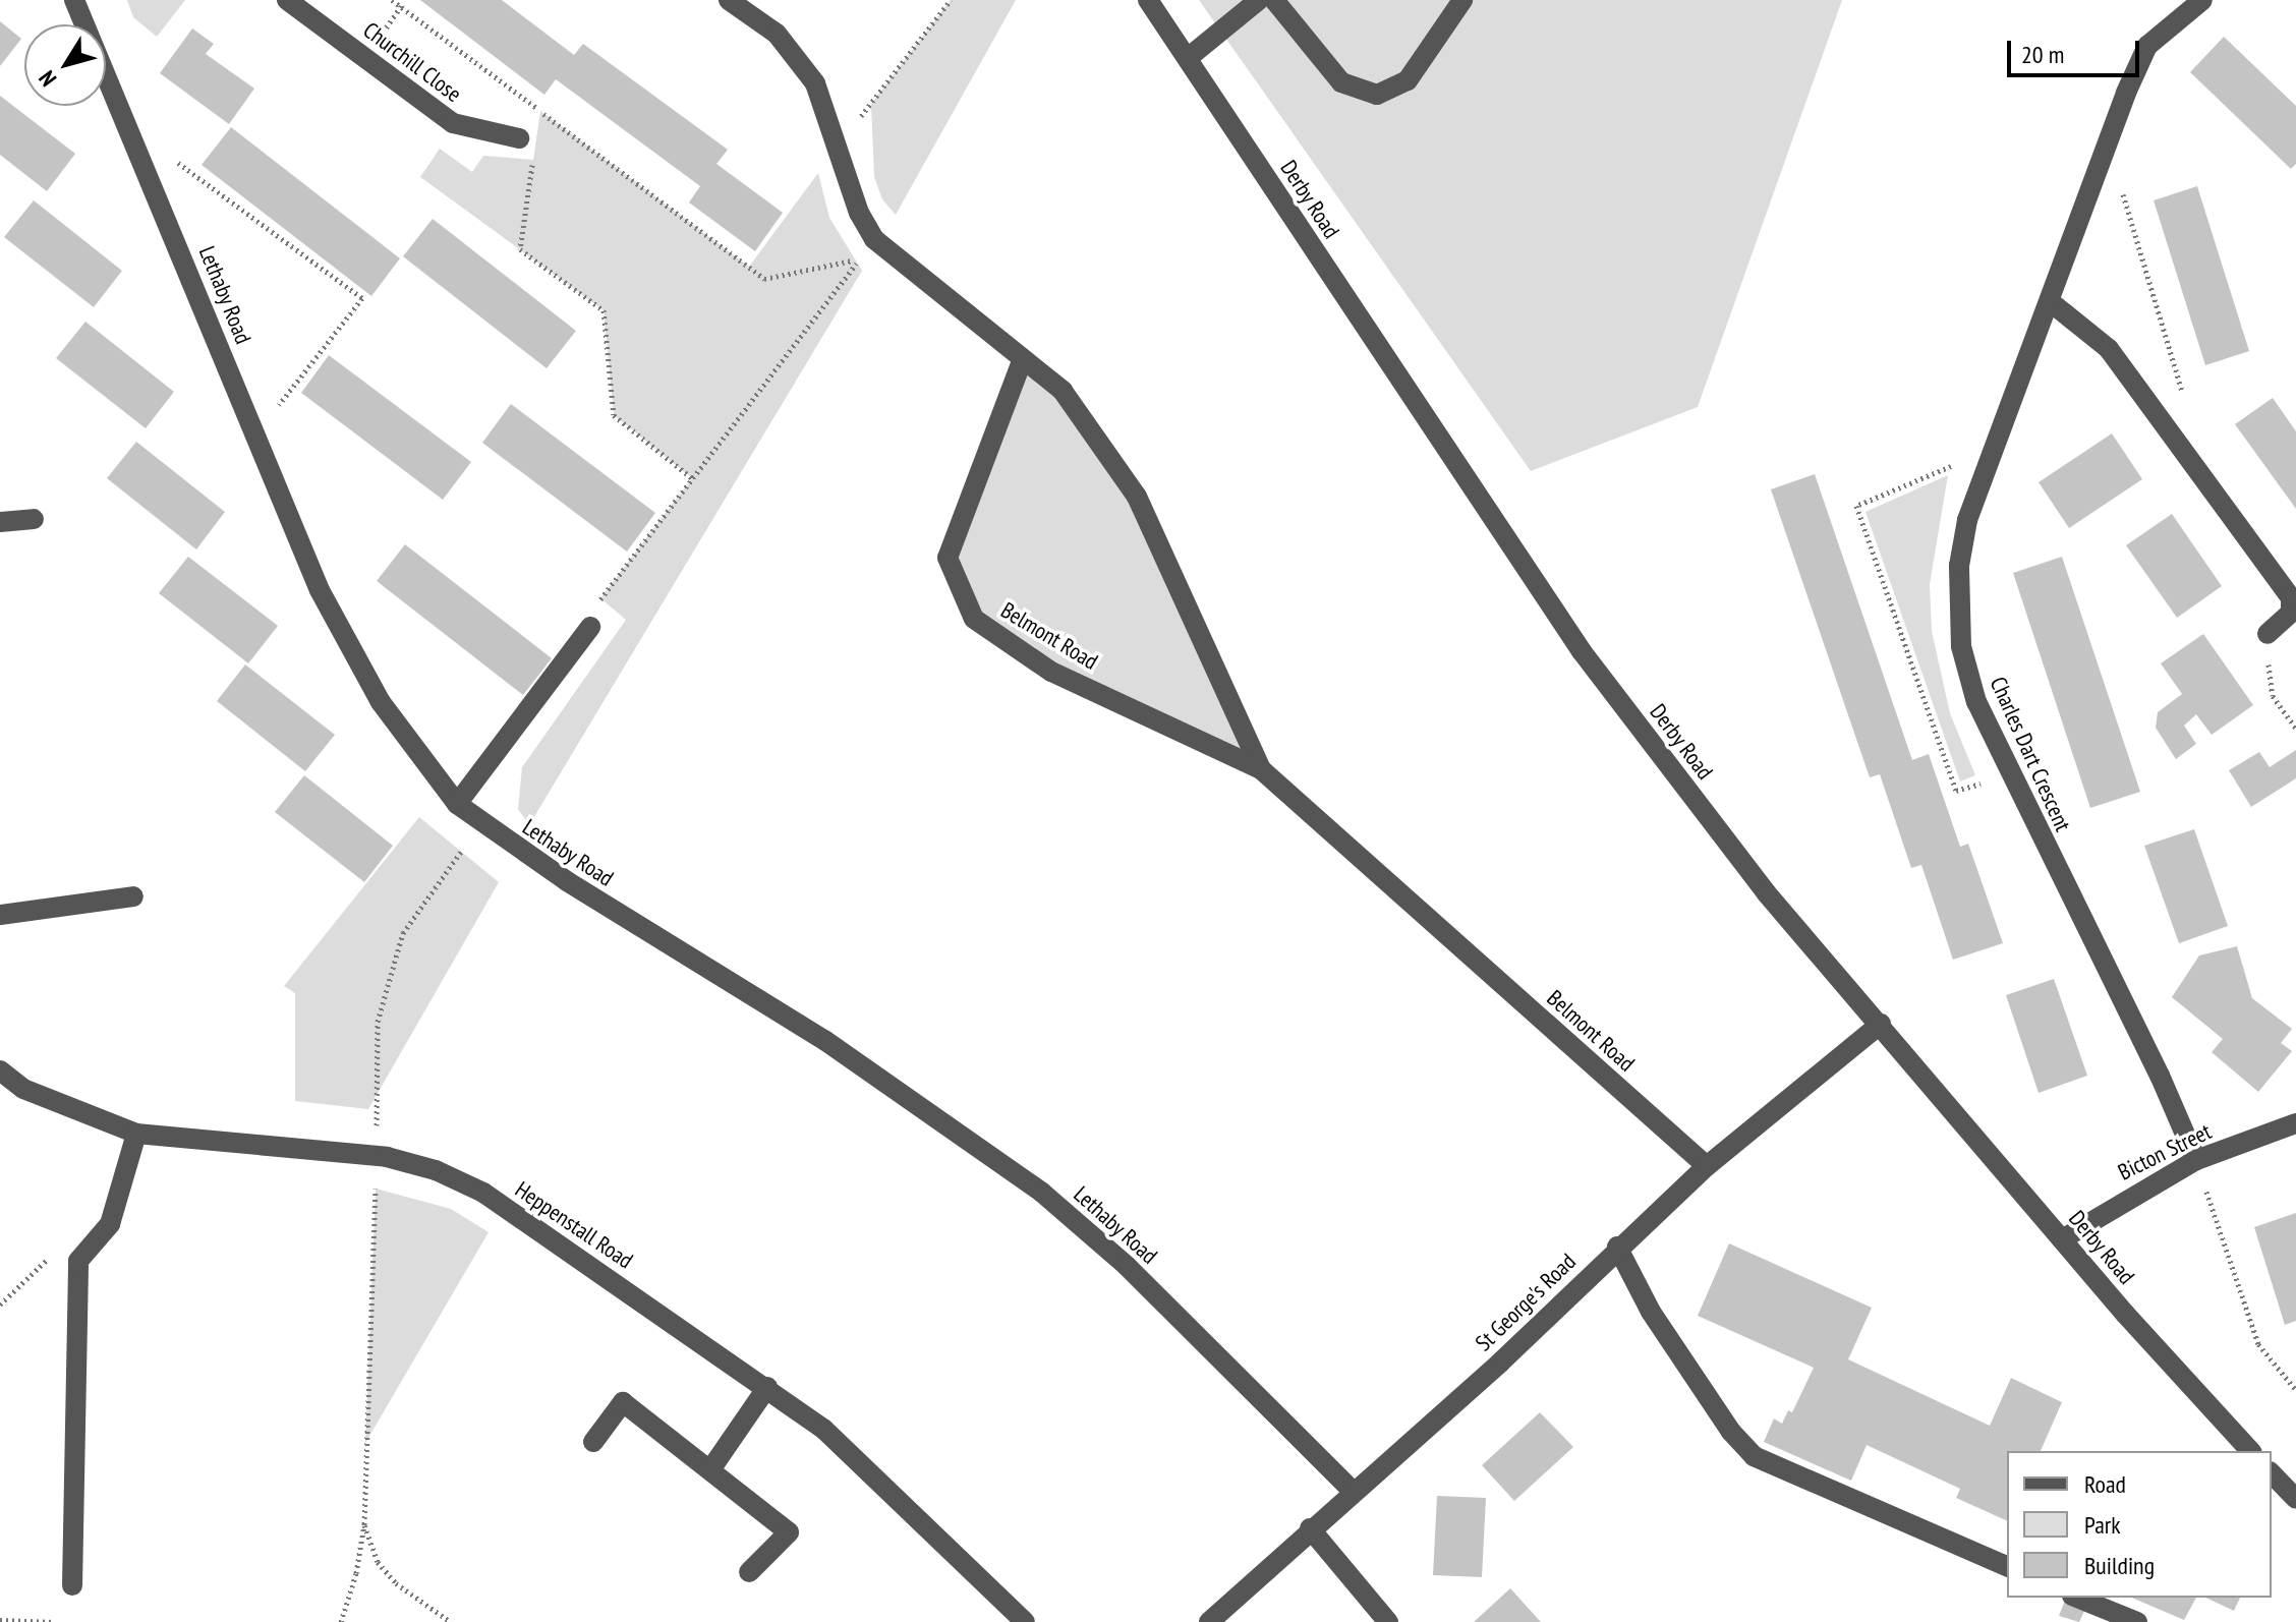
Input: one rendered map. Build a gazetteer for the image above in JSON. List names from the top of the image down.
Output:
{
  "streets": {
    "street": [
      "Churchill Close",
      "Derby Road",
      "Lethaby Road",
      "Belmont Road",
      "Charles Dart Crescent",
      "Bicton Street",
      "Heppenstall Road",
      "St George's Road"
    ]
  },
  "crossings": [
    ["Derby Road", "Bicton Street"],
    ["Derby Road", "St George's Road"],
    ["Lethaby Road", "St George's Road"],
    ["Belmont Road", "St George's Road"],
    ["Charles Dart Crescent", "Bicton Street"]
  ],
  "legend": ["Road", "Park", "Building"],
  "scale_bar": "20 m",
  "north": "bottom left"
}
